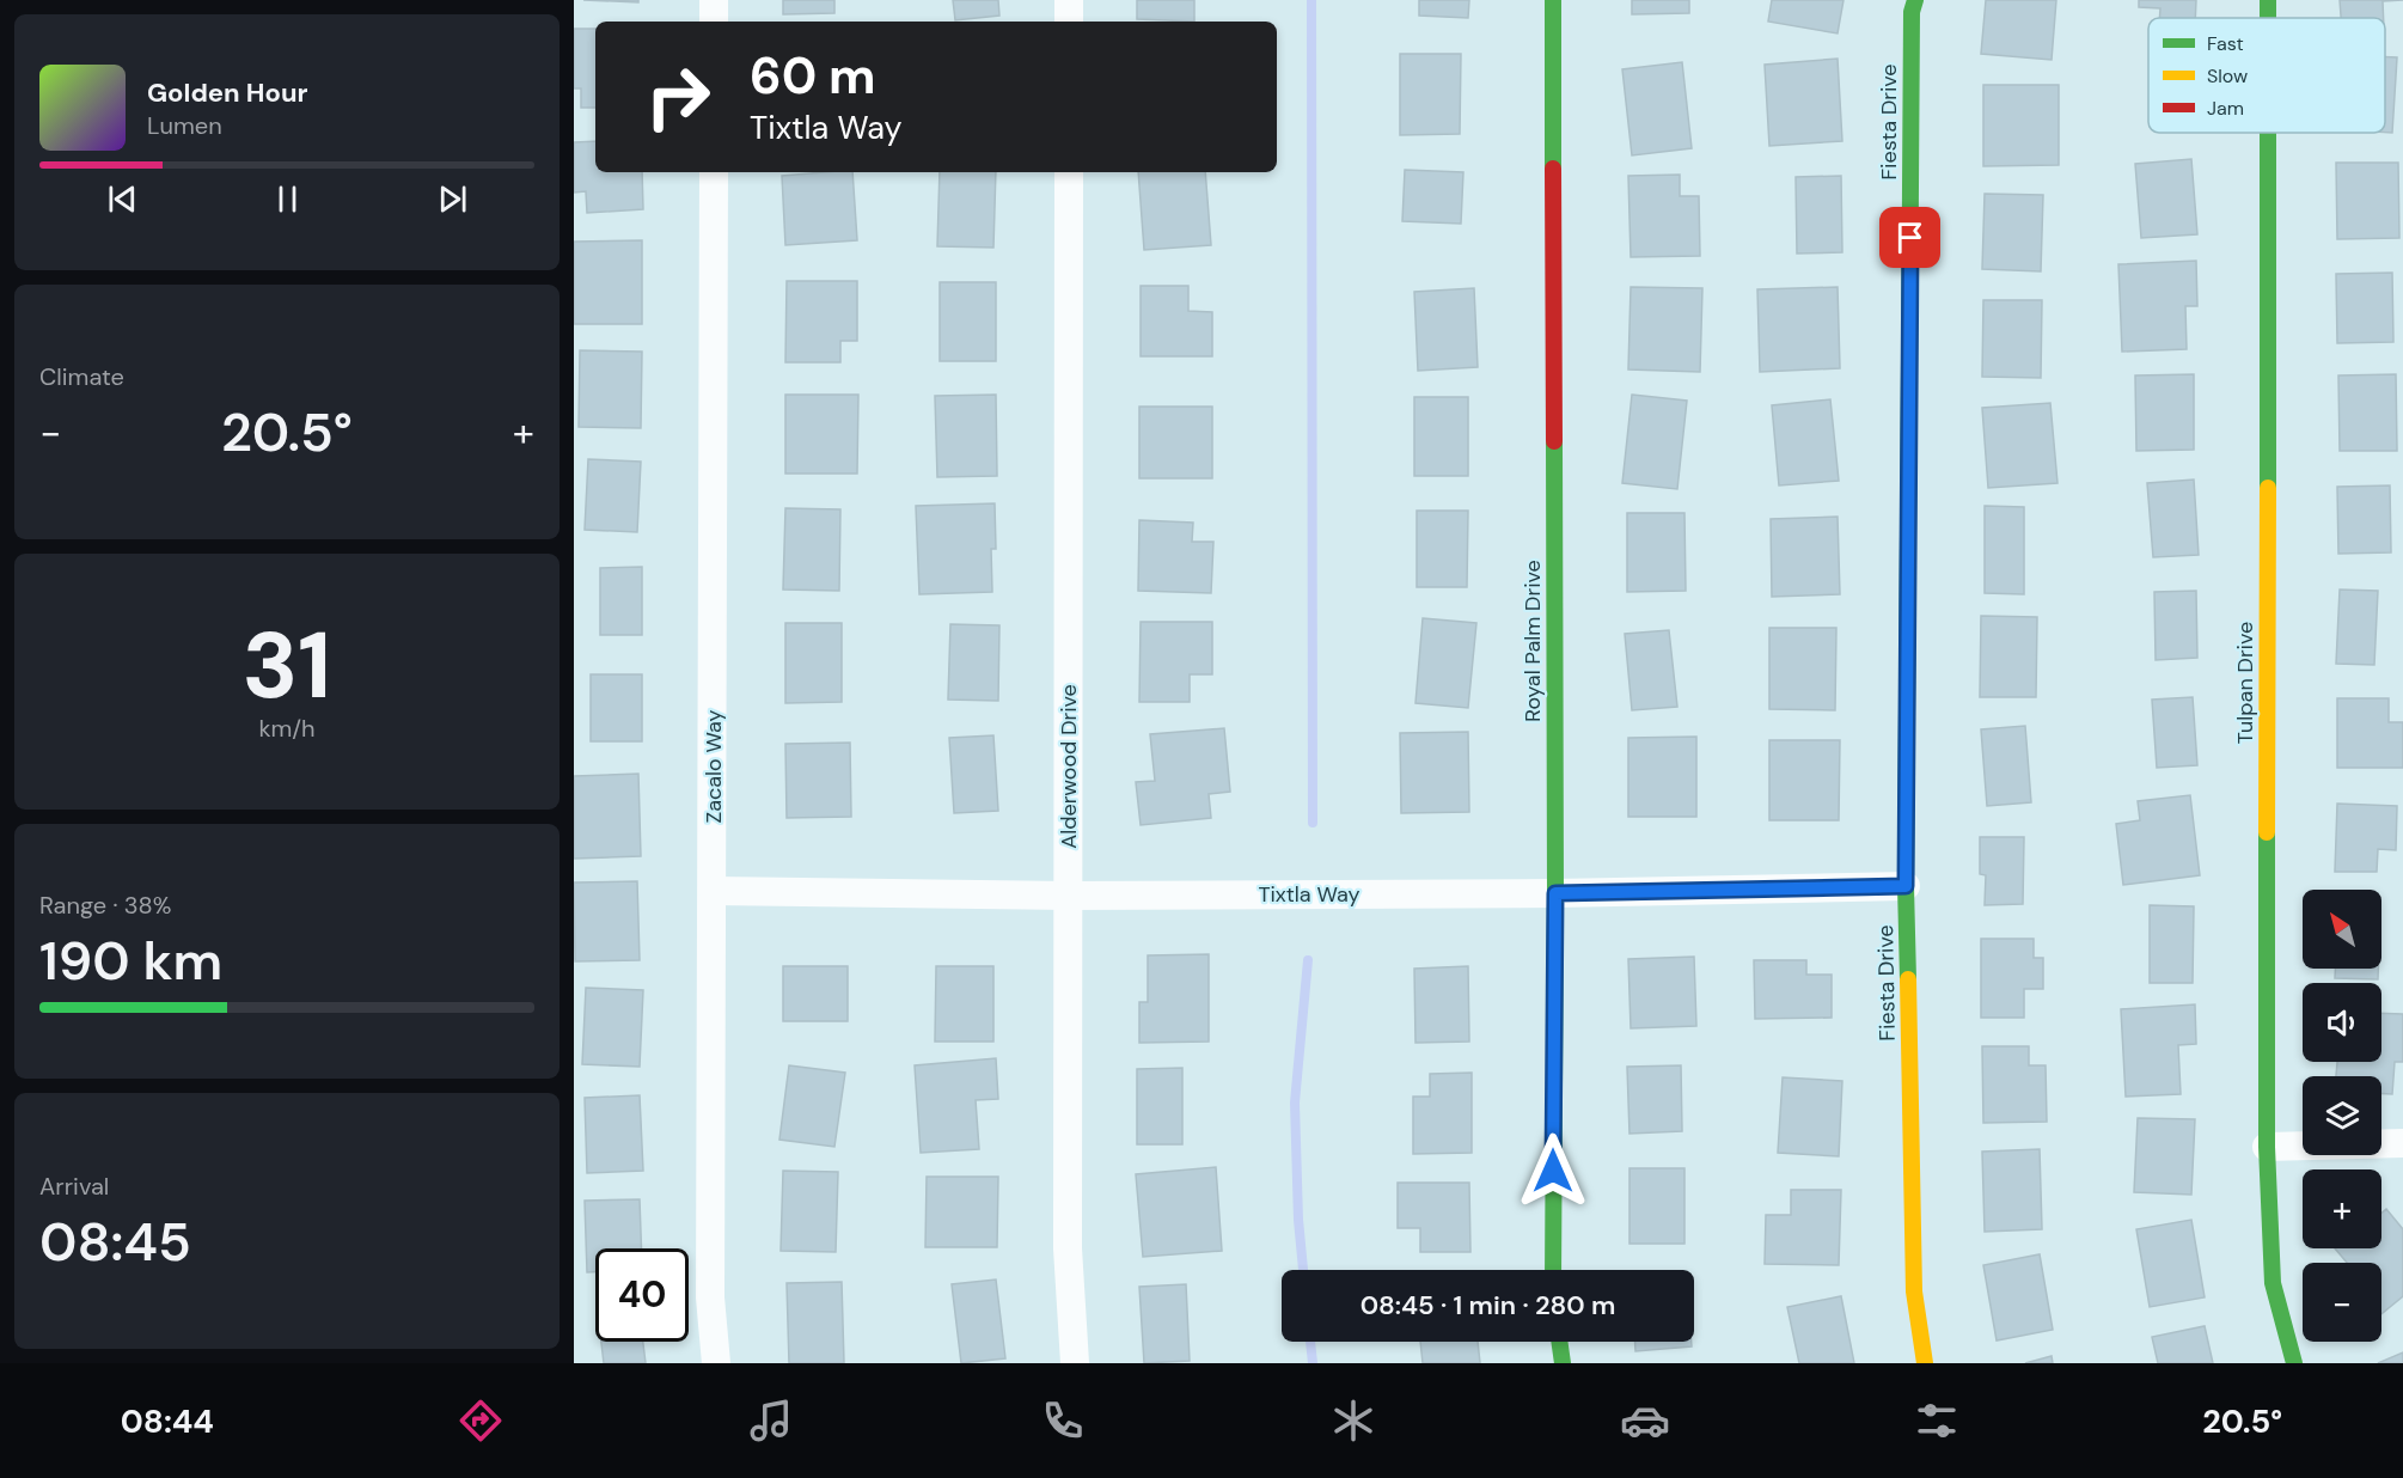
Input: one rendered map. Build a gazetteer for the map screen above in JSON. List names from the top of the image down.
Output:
{
  "streets": {
    "street": [
      "Fiesta Drive",
      "Royal Palm Drive",
      "Tulpan Drive",
      "Zacalo Way",
      "Alderwood Drive",
      "Tixtla Way"
    ]
  },
  "crossings": [
    ["Fiesta Drive", "Tixtla Way"],
    ["Royal Palm Drive", "Tixtla Way"],
    ["Zacalo Way", "Tixtla Way"],
    ["Alderwood Drive", "Tixtla Way"]
  ],
  "legend": ["Fast", "Slow", "Jam"],
  "north": "top left",
  "page": {
    "turn": ["60 m", "Tixtla Way"],
    "song": ["Golden Hour", "Lumen"],
    "tile": [
      "Climate",
      ["31", "km/h"],
      ["Range · 38%", "190 km"],
      ["Arrival", "08:45"]
    ],
    "heat": ["−", "20.5°", "+"],
    "map_buttons": ["+", "−"],
    "limit": "40",
    "trip": "08:45 · 1 min · 280 m",
    "tabs": ["08:44", "20.5°"]
  }
}
